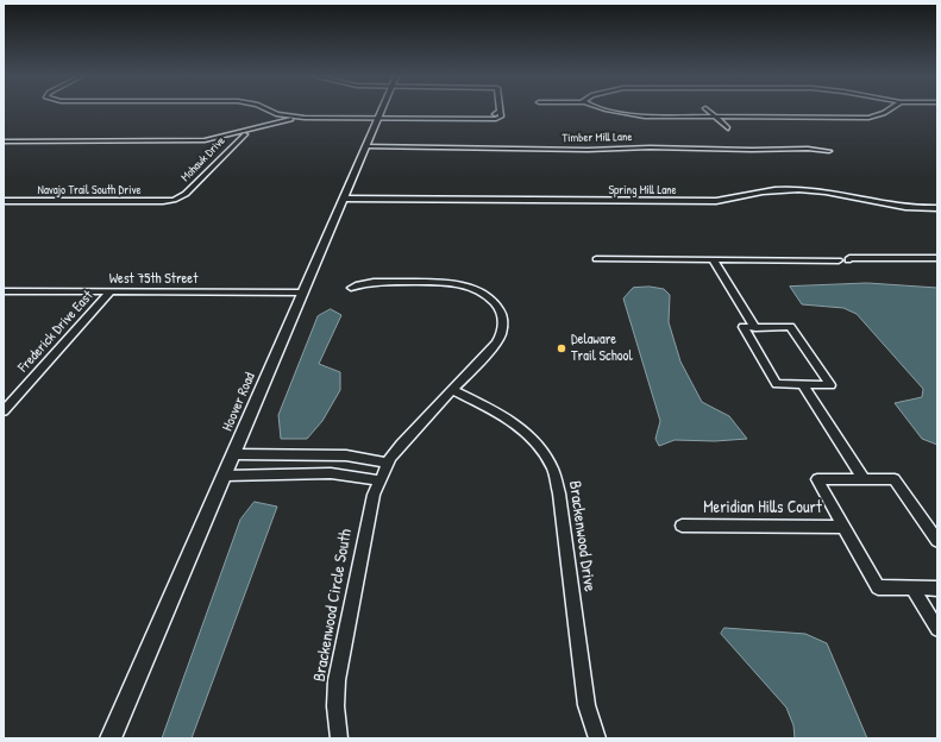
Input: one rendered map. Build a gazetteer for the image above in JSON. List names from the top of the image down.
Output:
{
  "streets": {
    "street": [
      "Timber Mill Lane",
      "Mohawk Drive",
      "Navajo Trail South Drive",
      "Spring Mill Lane",
      "West 75th Street",
      "Frederick Drive East",
      "Hoover Road",
      "Meridian Hills Court",
      "Brackenwood Drive",
      "Brackenwood Circle South"
    ]
  },
  "crossings": [
    ["Timber Mill Lane", "Hoover Road"],
    ["Mohawk Drive", "Navajo Trail South Drive"],
    ["Spring Mill Lane", "Hoover Road"],
    ["West 75th Street", "Frederick Drive East"],
    ["West 75th Street", "Hoover Road"],
    ["Brackenwood Drive", "Brackenwood Circle South"]
  ],
  "places": ["Delaware Trail School"]
}
